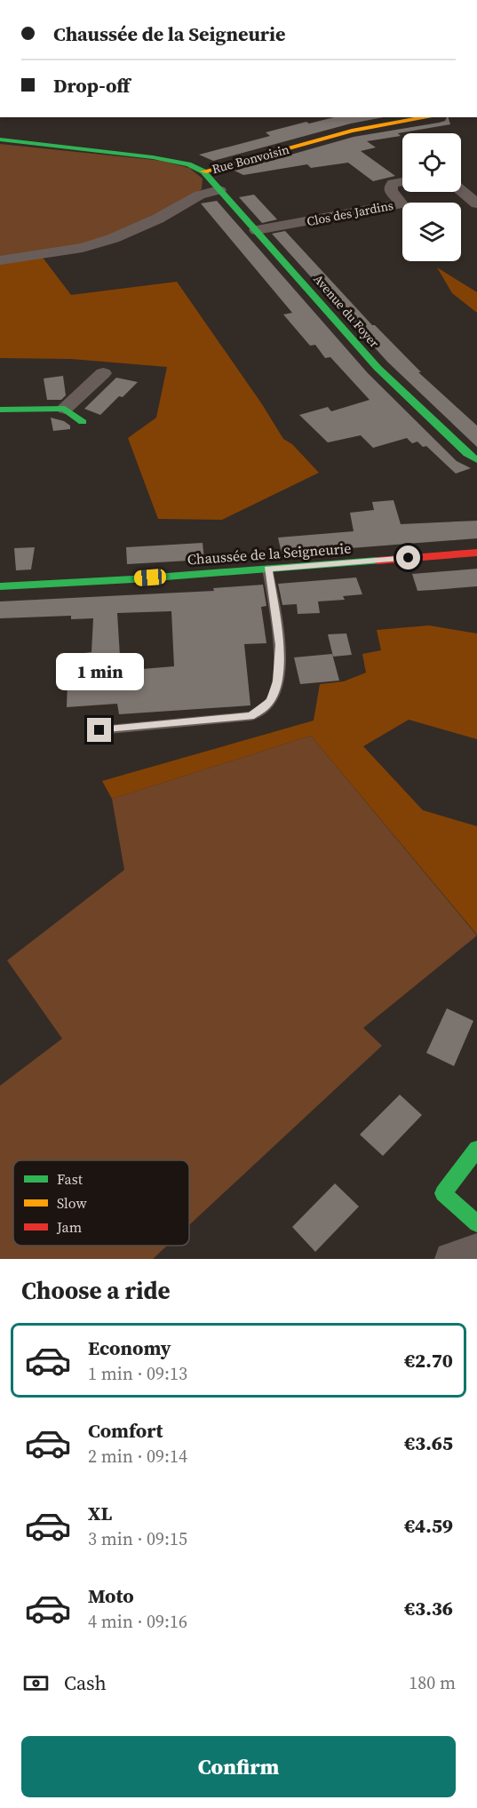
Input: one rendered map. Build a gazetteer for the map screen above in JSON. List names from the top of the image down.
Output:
{
  "streets": {
    "street": [
      "Rue Bonvoisin",
      "Clos des Jardins",
      "Avenue du Foyer",
      "Chaussée de la Seigneurie"
    ]
  },
  "crossings": [
    ["Rue Bonvoisin", "Avenue du Foyer"],
    ["Clos des Jardins", "Avenue du Foyer"]
  ],
  "legend": ["Fast", "Slow", "Jam"],
  "page": {
    "banner": ["Chaussée de la Seigneurie", "Drop-off"],
    "bubble": "1 min",
    "heading": "Choose a ride",
    "list": [
      {
        "name": "Economy",
        "note": "1 min · 09:13",
        "value": "€2.70"
      },
      {
        "name": "Comfort",
        "note": "2 min · 09:14",
        "value": "€3.65"
      },
      {
        "name": "XL",
        "note": "3 min · 09:15",
        "value": "€4.59"
      },
      {
        "name": "Moto",
        "note": "4 min · 09:16",
        "value": "€3.36"
      }
    ],
    "pay": ["Cash", "180 m"],
    "buttons": "Confirm"
  }
}
